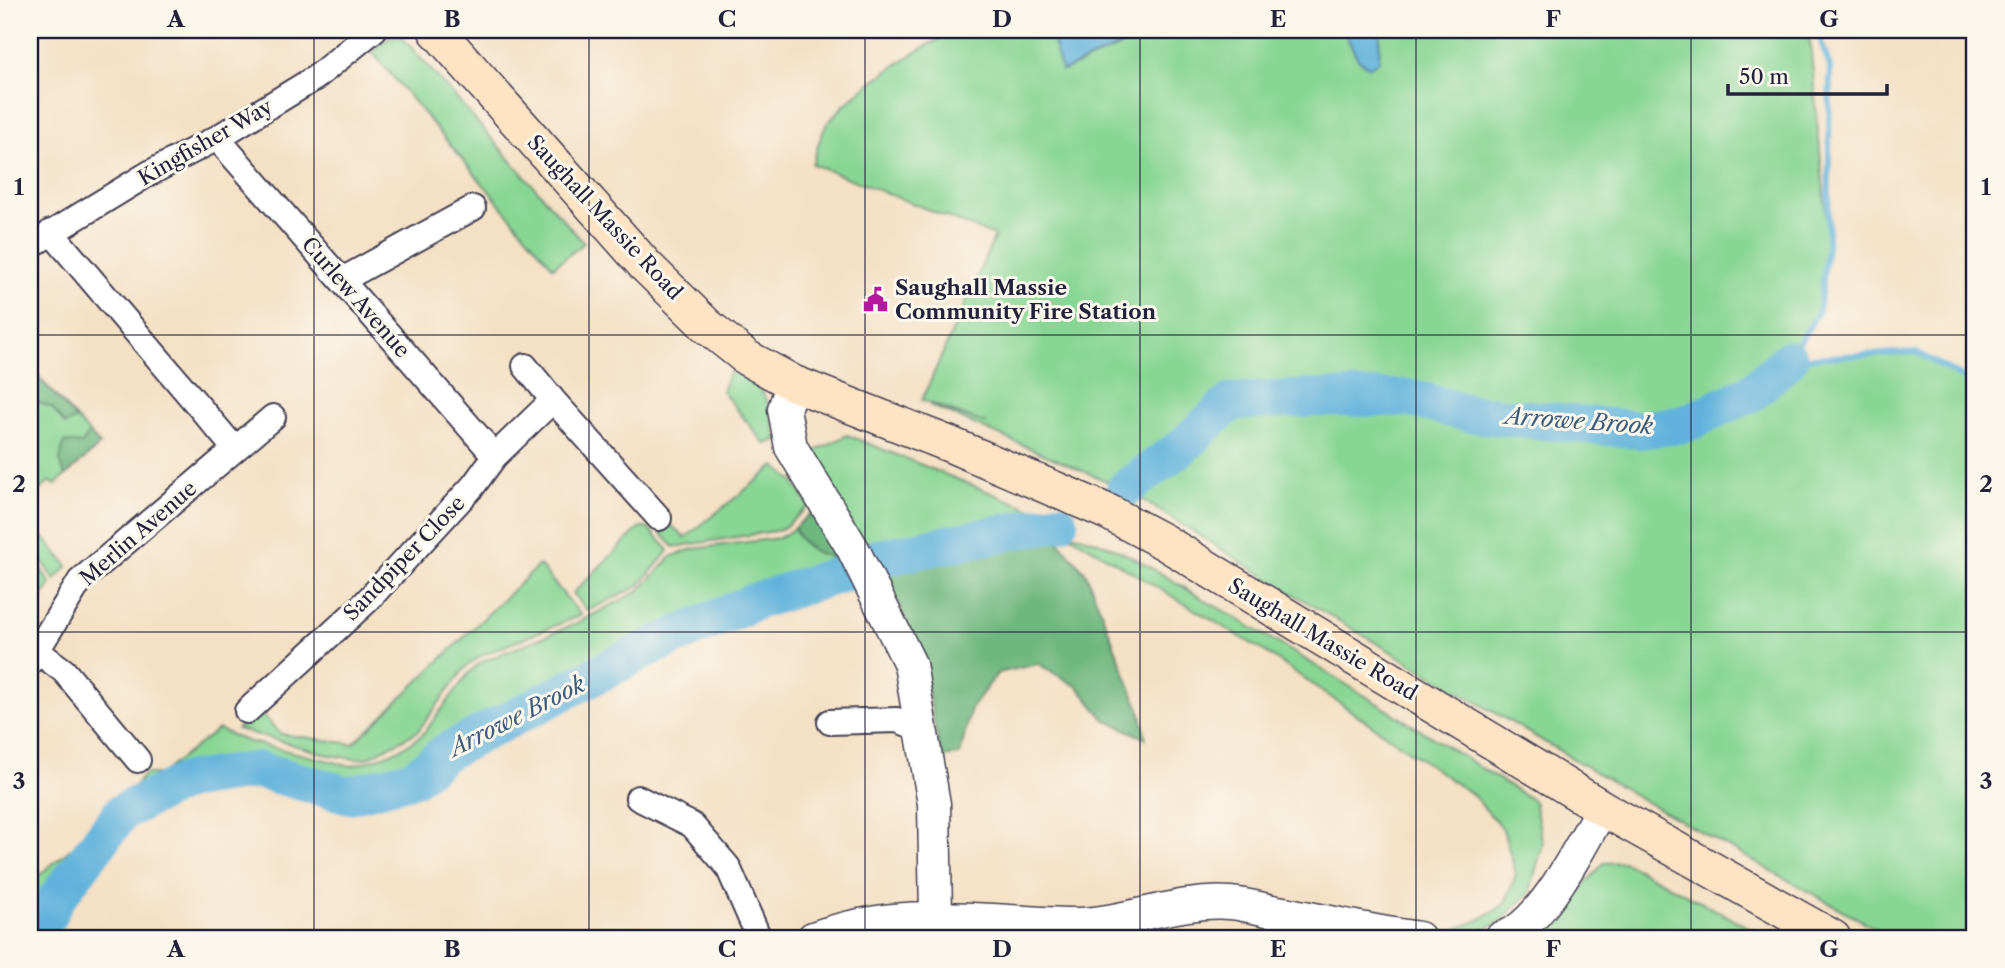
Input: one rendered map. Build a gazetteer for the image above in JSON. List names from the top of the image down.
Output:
{
  "streets": {
    "main road": ["Saughall Massie Road"],
    "street": [
      "Kingfisher Way",
      "Curlew Avenue",
      "Merlin Avenue",
      "Sandpiper Close"
    ]
  },
  "crossings": [
    ["Kingfisher Way", "Curlew Avenue"],
    ["Curlew Avenue", "Sandpiper Close"]
  ],
  "water": ["Arrowe Brook"],
  "places": {
    "public building": ["Saughall Massie Community Fire Station"]
  },
  "scale_bar": "50 m",
  "grid": {
    "columns": [
      "A",
      "B",
      "C",
      "D",
      "E",
      "F",
      "G"
    ],
    "rows": ["1", "2", "3"]
  }
}
